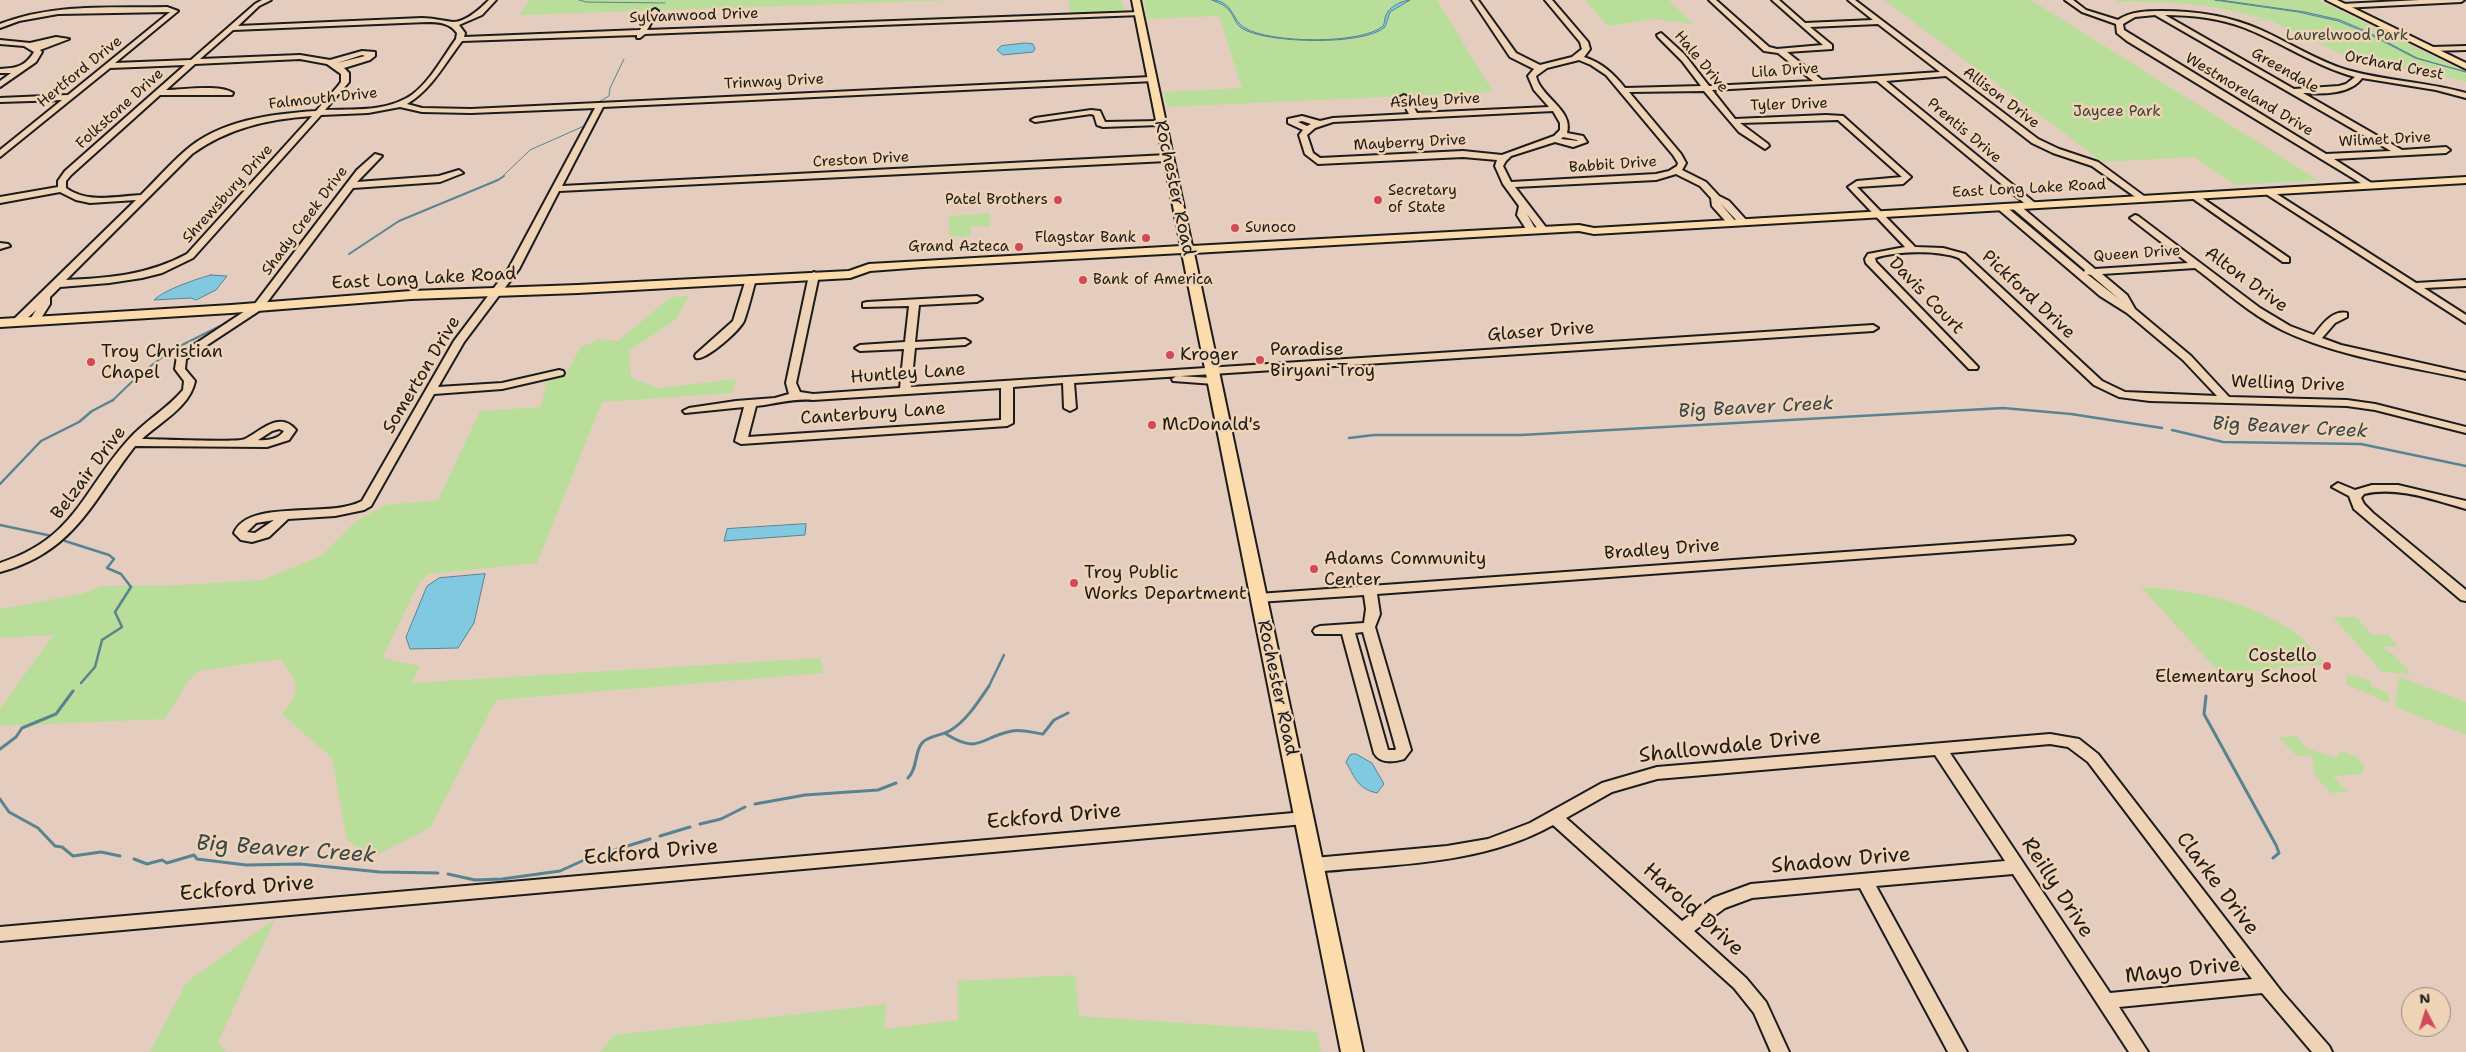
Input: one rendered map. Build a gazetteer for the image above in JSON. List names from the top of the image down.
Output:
{
  "streets": {
    "main road": ["Rochester Road", "East Long Lake Road"],
    "street": [
      "Sylvanwood Drive",
      "Hale Drive",
      "Orchard Crest",
      "Lila Drive",
      "Greendale",
      "Hertford Drive",
      "Trinway Drive",
      "Westmoreland Drive",
      "Allison Drive",
      "Falmouth Drive",
      "Ashley Drive",
      "Tyler Drive",
      "Folkstone Drive",
      "Prentis Drive",
      "Wilmet Drive",
      "Mayberry Drive",
      "Creston Drive",
      "Babbit Drive",
      "Shrewsbury Drive",
      "Shady Creek Drive",
      "Queen Drive",
      "Alton Drive",
      "Pickford Drive",
      "Davis Court",
      "Glaser Drive",
      "Huntley Lane",
      "Somerton Drive",
      "Welling Drive",
      "Canterbury Lane",
      "Belzair Drive",
      "Bradley Drive",
      "Shallowdale Drive",
      "Eckford Drive",
      "Shadow Drive",
      "Clarke Drive",
      "Reilly Drive",
      "Harold Drive",
      "Mayo Drive"
    ]
  },
  "crossings": [
    ["Sylvanwood Drive", "Falmouth Drive"],
    ["Sylvanwood Drive", "Rochester Road"],
    ["Hale Drive", "Lila Drive"],
    ["Hale Drive", "Tyler Drive"],
    ["Orchard Crest", "Greendale"],
    ["Orchard Crest", "Westmoreland Drive"],
    ["Lila Drive", "Allison Drive"],
    ["Lila Drive", "Prentis Drive"],
    ["Lila Drive", "Babbit Drive"],
    ["Greendale", "Wilmet Drive"],
    ["Hertford Drive", "Shrewsbury Drive"],
    ["Trinway Drive", "Falmouth Drive"],
    ["Trinway Drive", "Rochester Road"],
    ["Trinway Drive", "Somerton Drive"],
    ["Westmoreland Drive", "Wilmet Drive"],
    ["Westmoreland Drive", "East Long Lake Road"],
    ["Allison Drive", "East Long Lake Road"],
    ["Falmouth Drive", "East Long Lake Road"],
    ["Falmouth Drive", "Shrewsbury Drive"],
    ["Ashley Drive", "Mayberry Drive"],
    ["Tyler Drive", "East Long Lake Road"],
    ["Folkstone Drive", "Shrewsbury Drive"],
    ["Prentis Drive", "East Long Lake Road"],
    ["Creston Drive", "Rochester Road"],
    ["Creston Drive", "Somerton Drive"],
    ["Rochester Road", "East Long Lake Road"],
    ["Rochester Road", "Glaser Drive"],
    ["Rochester Road", "Huntley Lane"],
    ["Rochester Road", "Bradley Drive"],
    ["Rochester Road", "Shallowdale Drive"],
    ["Rochester Road", "Eckford Drive"],
    ["East Long Lake Road", "Shady Creek Drive"],
    ["East Long Lake Road", "Somerton Drive"],
    ["East Long Lake Road", "Belzair Drive"],
    ["Shady Creek Drive", "Belzair Drive"],
    ["Queen Drive", "Alton Drive"],
    ["Pickford Drive", "Davis Court"],
    ["Pickford Drive", "Welling Drive"],
    ["Glaser Drive", "Huntley Lane"],
    ["Huntley Lane", "Canterbury Lane"],
    ["Shallowdale Drive", "Clarke Drive"],
    ["Shallowdale Drive", "Reilly Drive"],
    ["Shallowdale Drive", "Harold Drive"],
    ["Shadow Drive", "Reilly Drive"],
    ["Shadow Drive", "Harold Drive"],
    ["Clarke Drive", "Mayo Drive"],
    ["Reilly Drive", "Mayo Drive"]
  ],
  "water": ["Big Beaver Creek"],
  "parks": ["Laurelwood Park", "Jaycee Park"],
  "places": [
    "Patel Brothers",
    "Secretary of State",
    "Sunoco",
    "Flagstar Bank",
    "Grand Azteca",
    "Bank of America",
    "Kroger",
    "Paradise Biryani Troy",
    "Troy Christian Chapel",
    "McDonald's",
    "Adams Community Center",
    "Troy Public Works Department",
    "Costello Elementary School"
  ],
  "north": "top"
}
